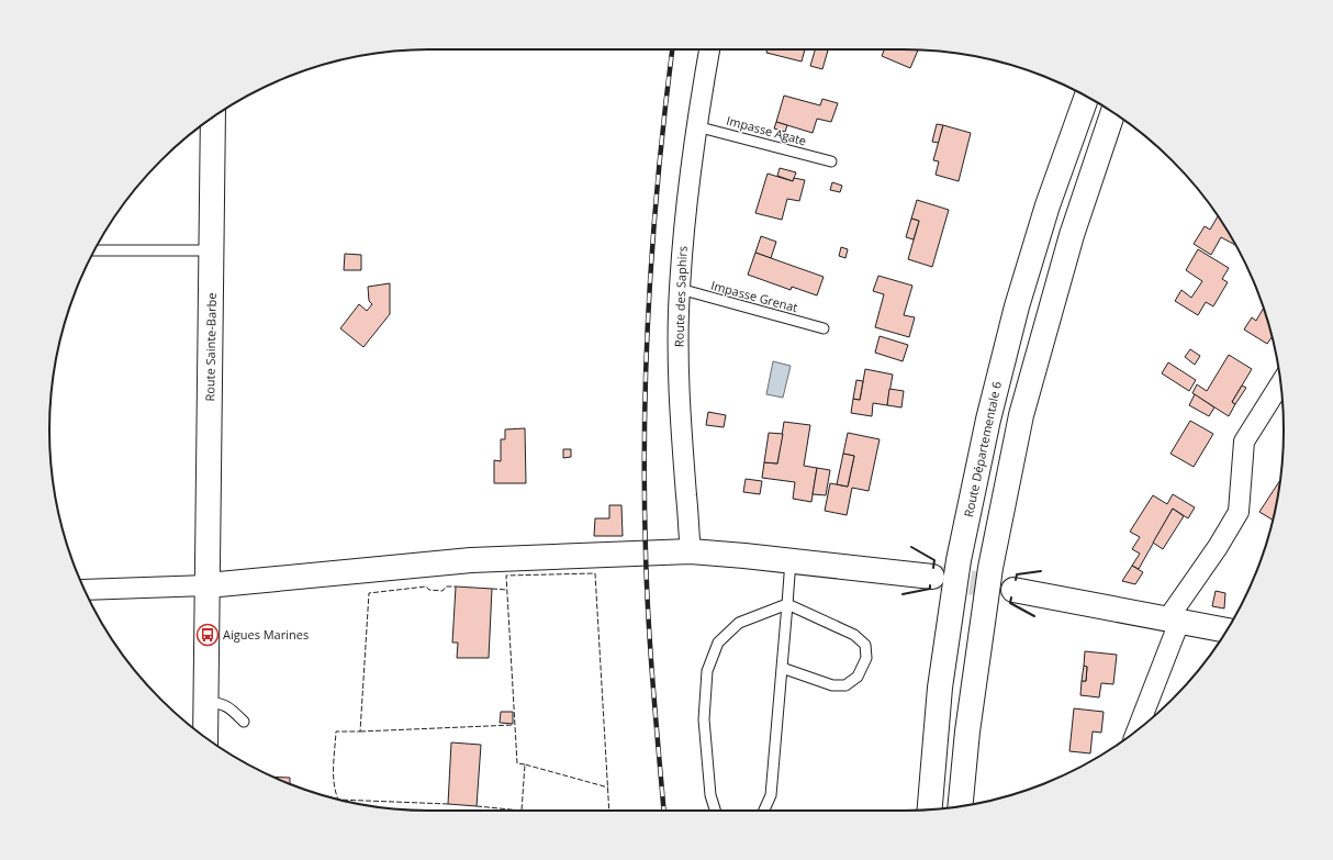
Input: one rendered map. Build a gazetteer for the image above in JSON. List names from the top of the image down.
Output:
{
  "streets": {
    "main road": ["Route Sainte-Barbe", "Route Départementale 6"],
    "street": ["Route des Saphirs"],
    "lane": ["Impasse Agate", "Impasse Grenat"]
  },
  "crossings": [
    ["Impasse Agate", "Route des Saphirs"],
    ["Route des Saphirs", "Impasse Grenat"]
  ],
  "places": {
    "bus stop": ["Aigues Marines"]
  }
}
